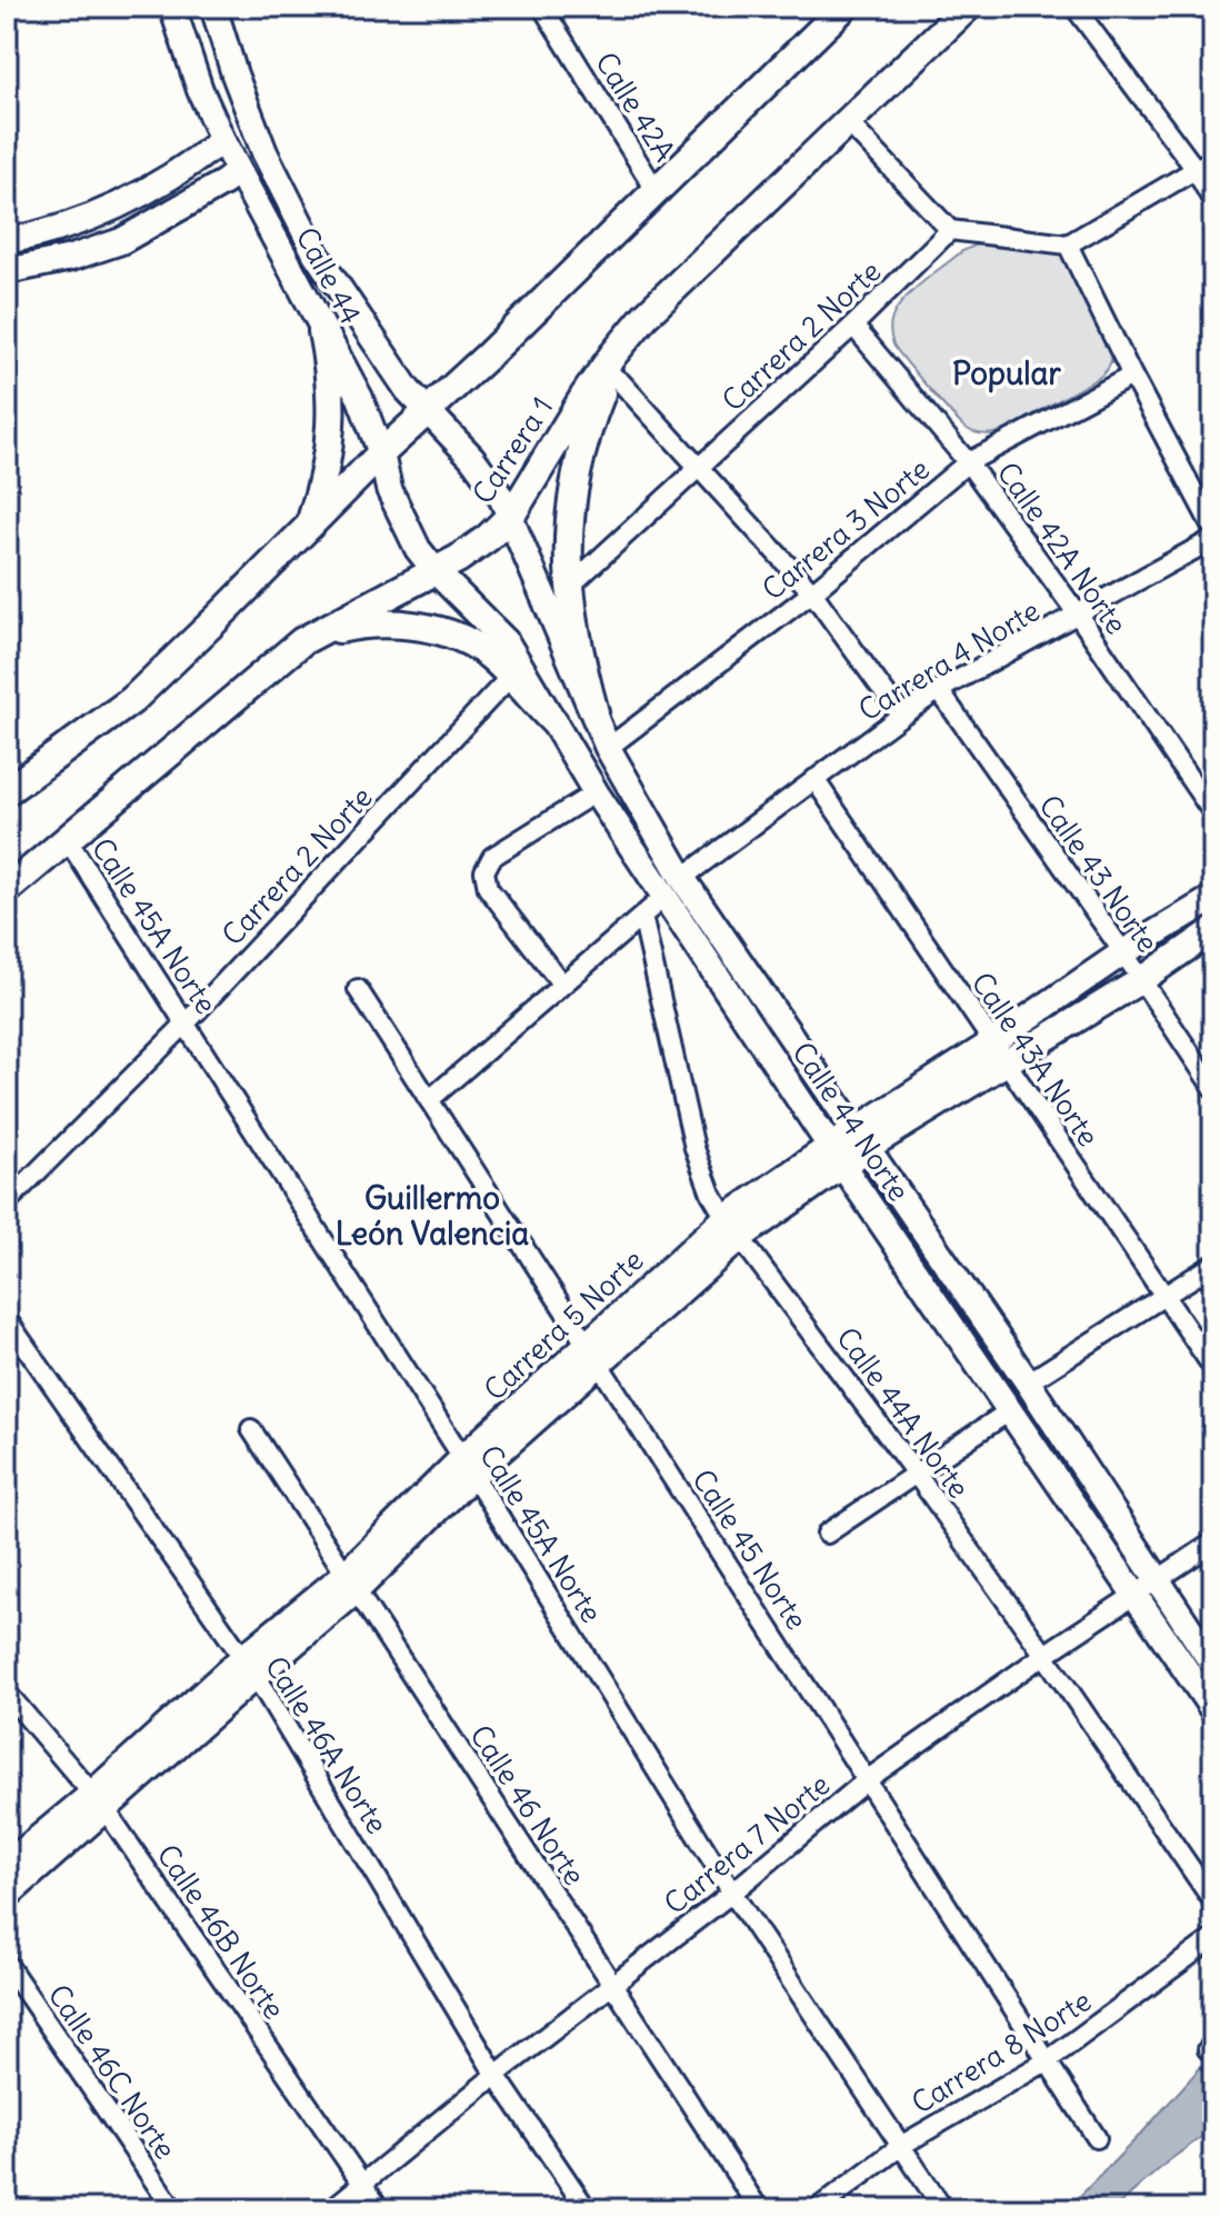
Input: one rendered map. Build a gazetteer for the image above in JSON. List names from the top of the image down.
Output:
{
  "streets": {
    "main road": [
      "Calle 44",
      "Carrera 1",
      "Calle 44 Norte",
      "Carrera 5 Norte"
    ],
    "street": [
      "Calle 42A",
      "Carrera 2 Norte",
      "Carrera 3 Norte",
      "Calle 42A Norte",
      "Carrera 4 Norte",
      "Calle 43 Norte",
      "Calle 45A Norte",
      "Calle 43A Norte",
      "Calle 44A Norte",
      "Calle 45 Norte",
      "Calle 46A Norte",
      "Calle 46 Norte",
      "Carrera 7 Norte",
      "Calle 46B Norte",
      "Carrera 8 Norte",
      "Calle 46C Norte"
    ]
  },
  "crossings": [
    ["Calle 44", "Carrera 1"],
    ["Calle 44", "Calle 44 Norte"],
    ["Carrera 2 Norte", "Calle 42A Norte"],
    ["Carrera 2 Norte", "Calle 45A Norte"],
    ["Carrera 1", "Calle 45A Norte"],
    ["Carrera 1", "Calle 44 Norte"],
    ["Carrera 3 Norte", "Calle 42A Norte"],
    ["Carrera 3 Norte", "Calle 44 Norte"],
    ["Calle 42A Norte", "Carrera 4 Norte"],
    ["Carrera 4 Norte", "Calle 43 Norte"],
    ["Carrera 4 Norte", "Calle 43A Norte"],
    ["Carrera 4 Norte", "Calle 44 Norte"],
    ["Carrera 4 Norte", "Calle 44A Norte"],
    ["Carrera 4 Norte", "Calle 45 Norte"],
    ["Calle 43 Norte", "Carrera 5 Norte"],
    ["Calle 45A Norte", "Carrera 5 Norte"],
    ["Calle 45A Norte", "Carrera 7 Norte"],
    ["Calle 45A Norte", "Carrera 8 Norte"],
    ["Calle 43A Norte", "Carrera 5 Norte"],
    ["Calle 44 Norte", "Carrera 5 Norte"],
    ["Calle 44 Norte", "Carrera 7 Norte"],
    ["Carrera 5 Norte", "Calle 44A Norte"],
    ["Carrera 5 Norte", "Calle 45 Norte"],
    ["Carrera 5 Norte", "Calle 46A Norte"],
    ["Carrera 5 Norte", "Calle 46 Norte"],
    ["Carrera 5 Norte", "Calle 46B Norte"],
    ["Calle 44A Norte", "Carrera 7 Norte"],
    ["Calle 45 Norte", "Carrera 7 Norte"],
    ["Calle 45 Norte", "Carrera 8 Norte"],
    ["Calle 46A Norte", "Carrera 7 Norte"],
    ["Calle 46 Norte", "Carrera 7 Norte"],
    ["Carrera 7 Norte", "Calle 46B Norte"]
  ],
  "districts": ["Popular", "Guillermo León Valencia"]
}
